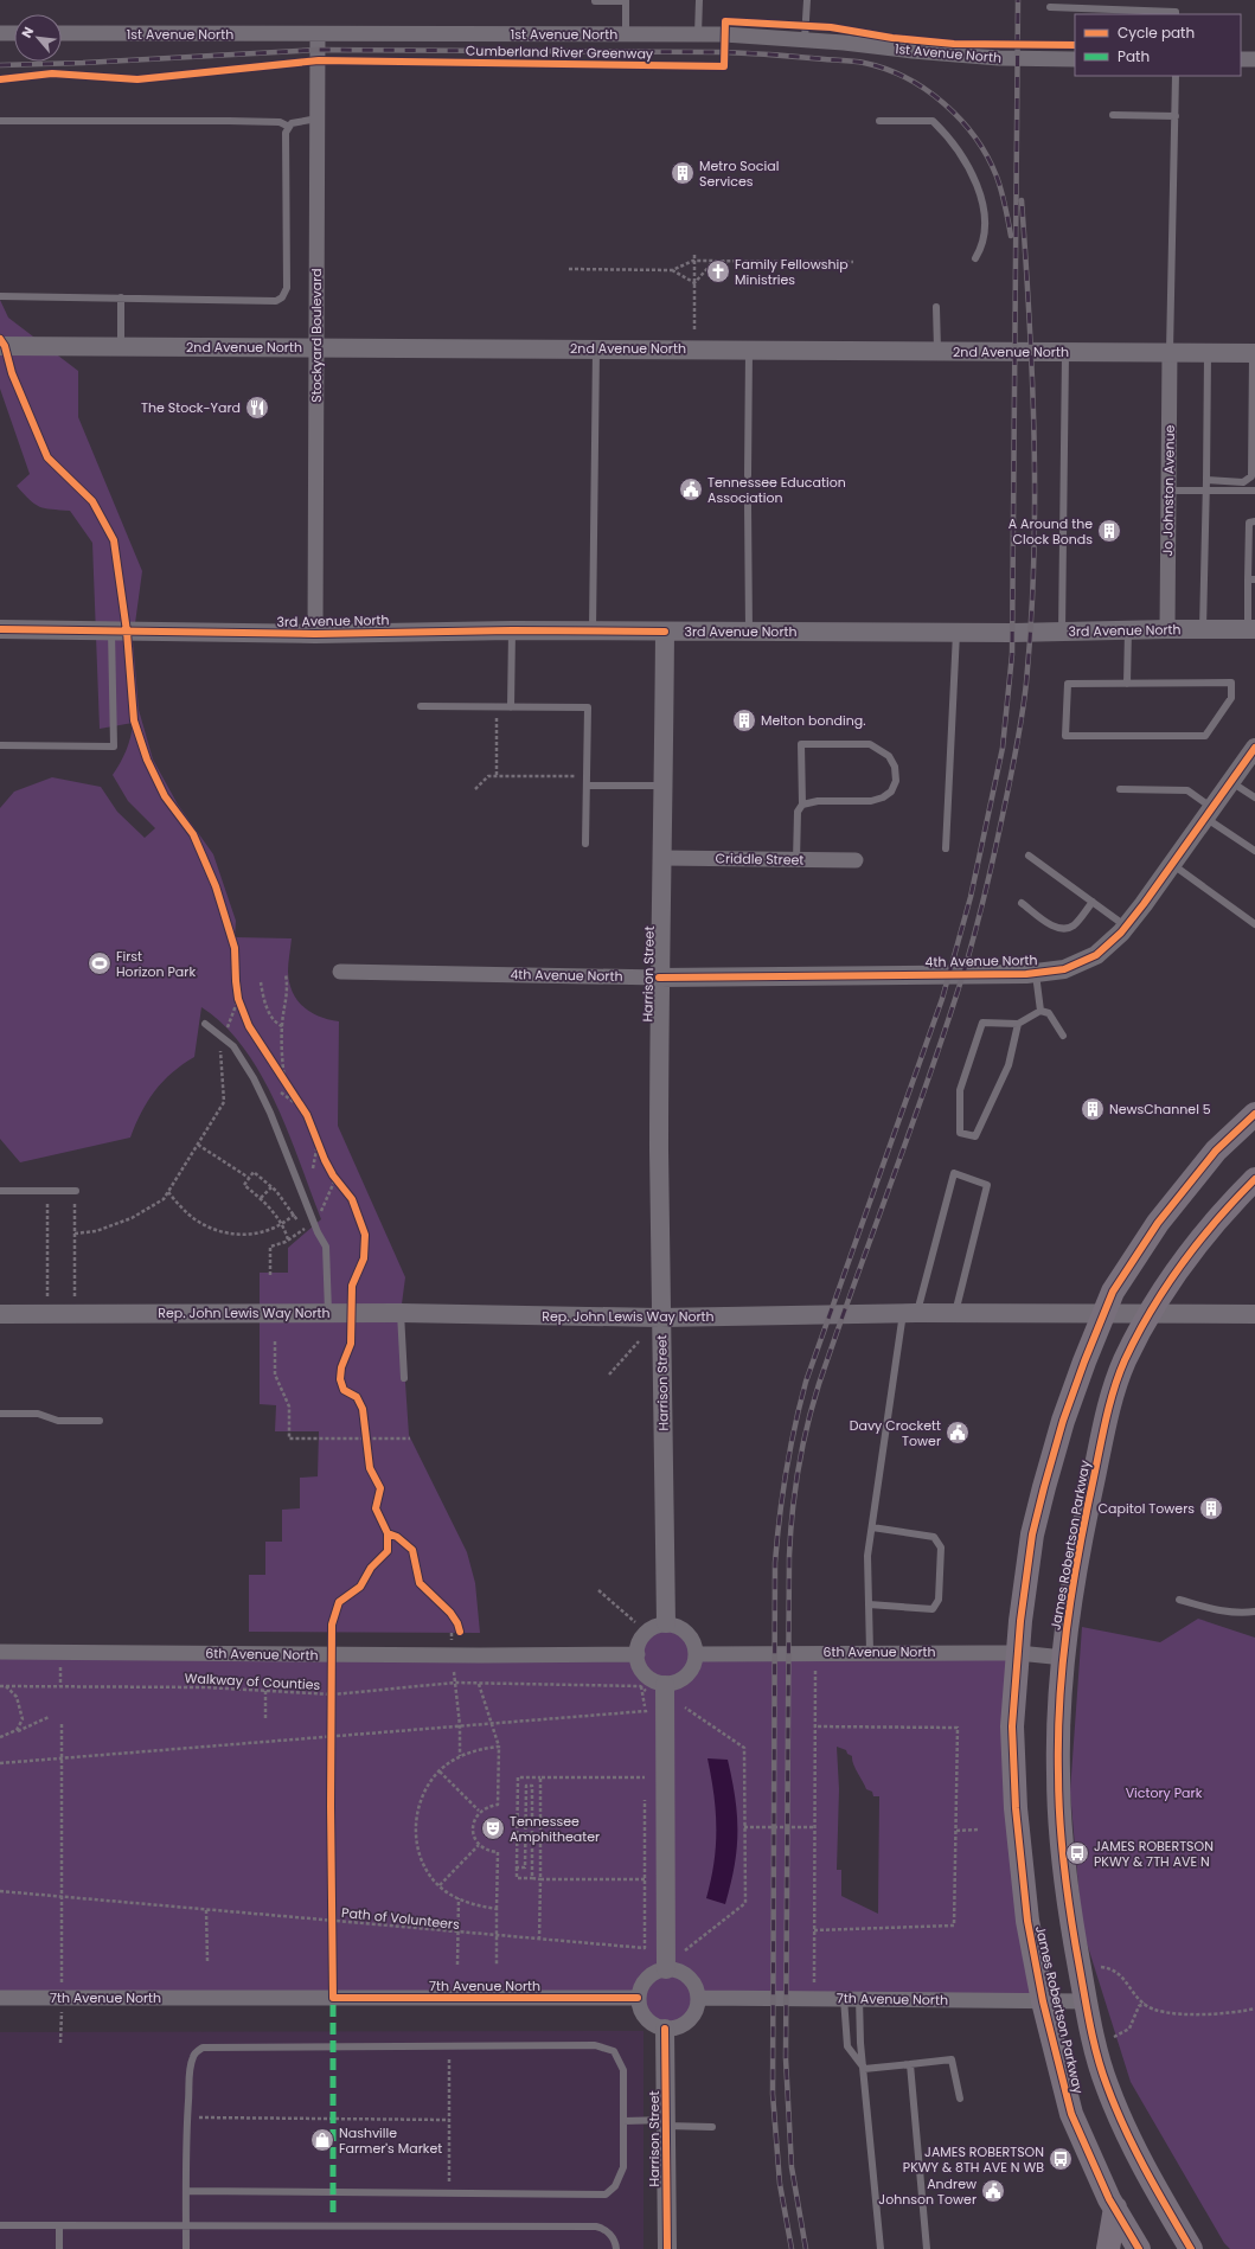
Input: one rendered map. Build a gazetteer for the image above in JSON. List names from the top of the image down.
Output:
{
  "streets": {
    "main road": ["James Robertson Parkway"],
    "street": [
      "1st Avenue North",
      "Stockyard Boulevard",
      "2nd Avenue North",
      "Jo Johnston Avenue",
      "3rd Avenue North",
      "Criddle Street",
      "4th Avenue North",
      "Harrison Street",
      "Rep. John Lewis Way North",
      "6th Avenue North",
      "7th Avenue North"
    ],
    "path": ["Walkway of Counties"],
    "cycle path": ["Cumberland River Greenway", "Path of Volunteers"]
  },
  "crossings": [
    ["1st Avenue North", "Stockyard Boulevard"],
    ["Stockyard Boulevard", "2nd Avenue North"],
    ["Stockyard Boulevard", "3rd Avenue North"],
    ["2nd Avenue North", "Jo Johnston Avenue"],
    ["Jo Johnston Avenue", "3rd Avenue North"],
    ["3rd Avenue North", "Harrison Street"],
    ["Criddle Street", "Harrison Street"],
    ["4th Avenue North", "Harrison Street"],
    ["Harrison Street", "Rep. John Lewis Way North"],
    ["Harrison Street", "6th Avenue North"],
    ["Harrison Street", "7th Avenue North"],
    ["Rep. John Lewis Way North", "James Robertson Parkway"],
    ["James Robertson Parkway", "6th Avenue North"],
    ["James Robertson Parkway", "7th Avenue North"]
  ],
  "parks": ["Victory Park"],
  "places": {
    "building": [
      "Metro Social Services",
      "A Around the Clock Bonds",
      "Melton bonding.",
      "NewsChannel 5",
      "Capitol Towers"
    ],
    "church": ["Family Fellowship Ministries"],
    "restaurant": ["The Stock-Yard"],
    "public building": ["Tennessee Education Association", "Davy Crockett Tower", "Andrew Johnson Tower"],
    "sports": ["First Horizon Park"],
    "theatre": ["Tennessee Amphitheater"],
    "bus stop": ["JAMES ROBERTSON PKWY & 7TH AVE N", "JAMES ROBERTSON PKWY & 8TH AVE N WB"],
    "shop": ["Nashville Farmer's Market"]
  },
  "legend": ["Cycle path", "Path"],
  "north": "top left"
}
